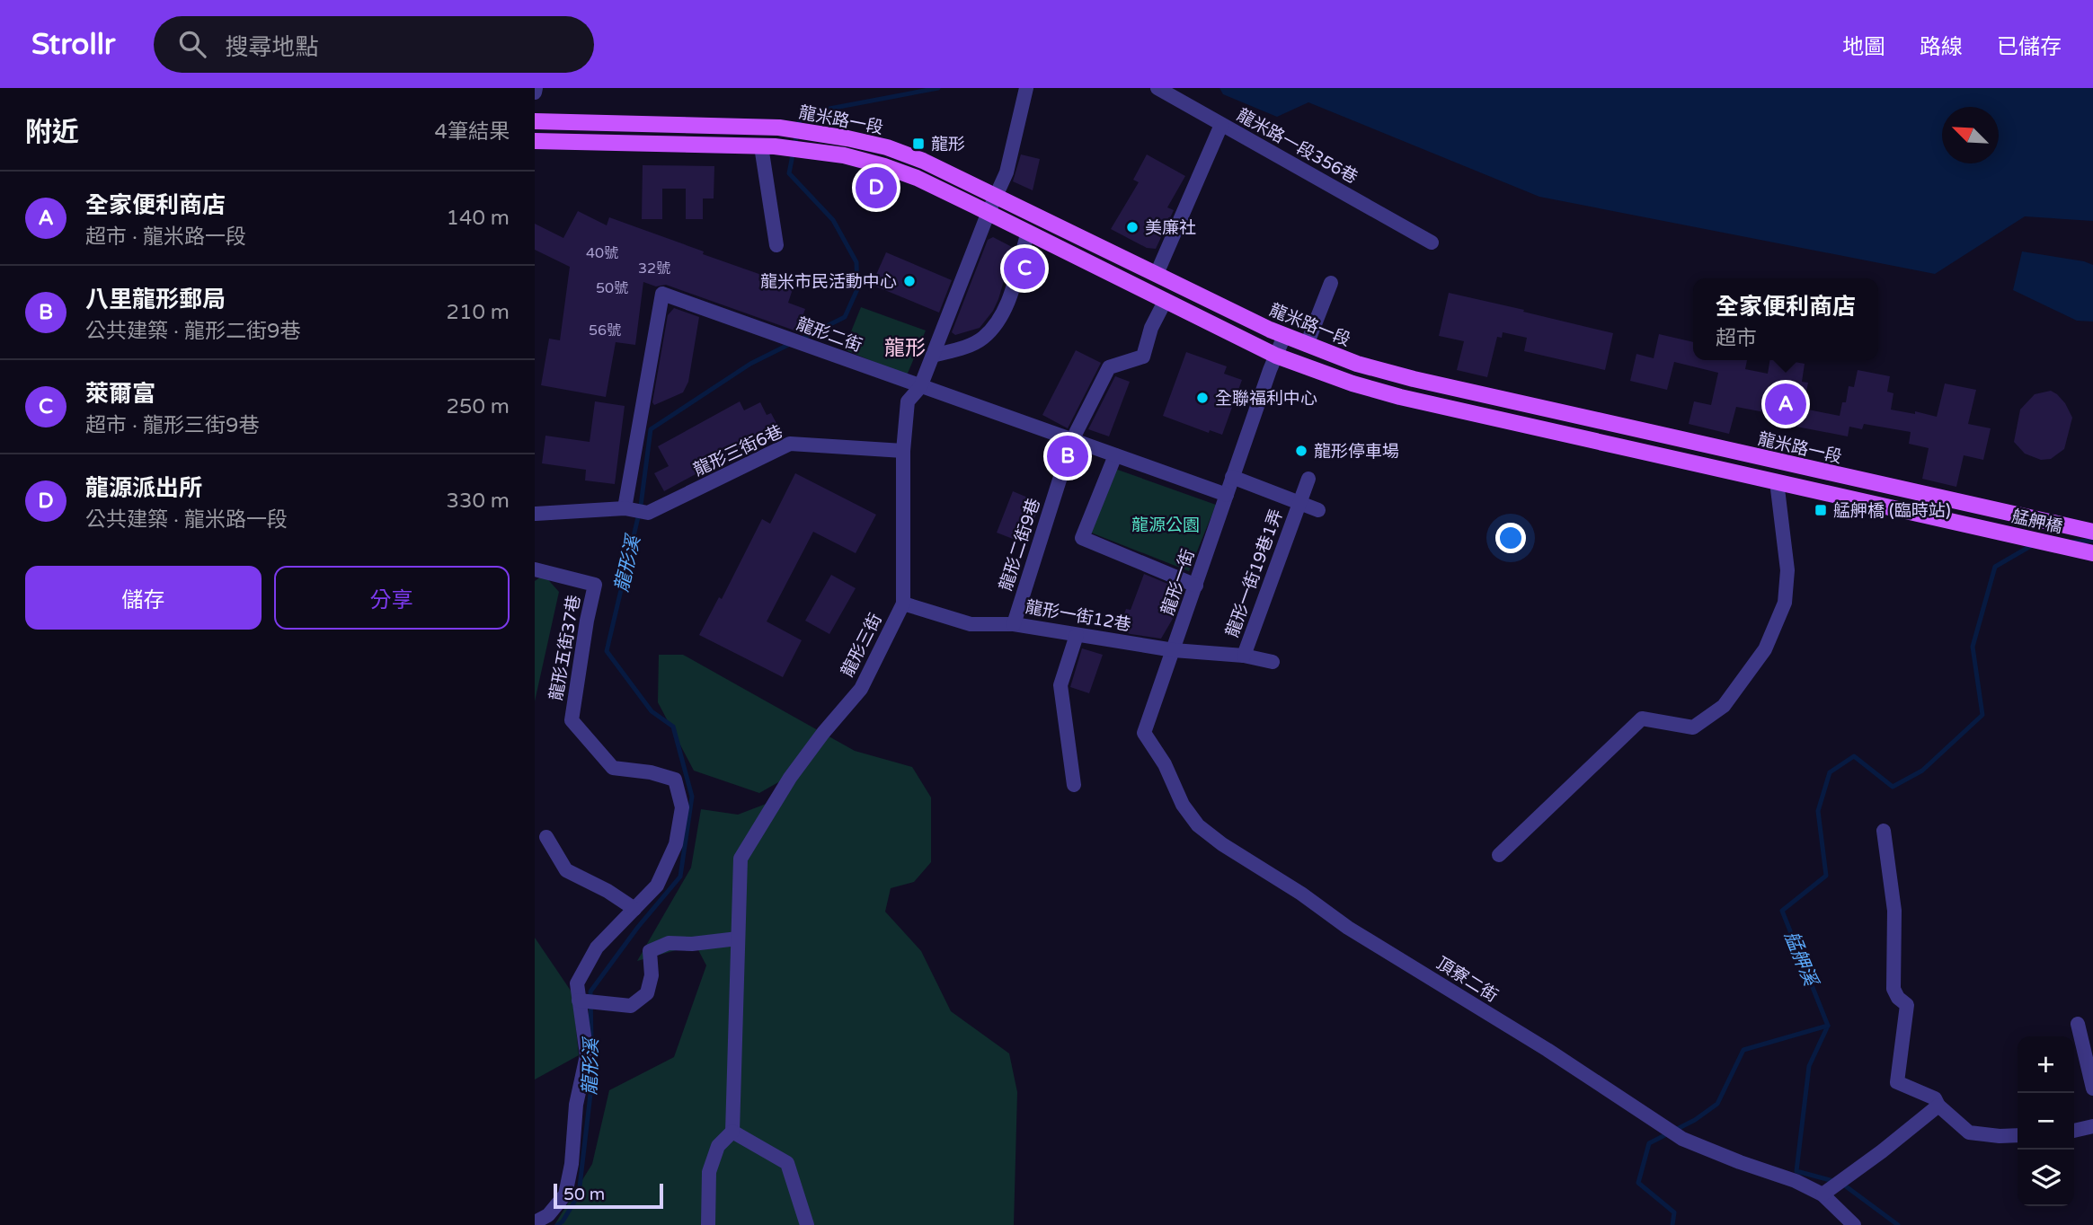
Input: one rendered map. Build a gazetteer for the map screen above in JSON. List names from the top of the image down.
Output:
{
  "streets": {
    "main road": ["龍米路一段", "艋舺橋"],
    "street": [
      "龍米路一段356巷",
      "龍形二街",
      "龍形三街6巷",
      "龍形二街9巷",
      "龍形一街19巷1弄",
      "龍形一街",
      "龍形一街12巷",
      "龍形三街",
      "龍形五街37巷",
      "頂寮二街"
    ]
  },
  "crossings": [
    ["龍米路一段", "龍米路一段356巷"],
    ["龍米路一段", "艋舺橋"],
    ["龍米路一段", "龍形二街9巷"],
    ["龍米路一段", "龍形一街"],
    ["龍米路一段", "龍形三街"],
    ["龍形二街", "龍形三街6巷"],
    ["龍形二街", "龍形二街9巷"],
    ["龍形二街", "龍形一街"],
    ["龍形二街", "龍形三街"],
    ["龍形三街6巷", "龍形三街"],
    ["龍形二街9巷", "龍形一街12巷"],
    ["龍形一街19巷1弄", "龍形一街12巷"],
    ["龍形一街", "龍形一街12巷"],
    ["龍形一街", "頂寮二街"],
    ["龍形一街12巷", "龍形三街"]
  ],
  "districts": ["龍形"],
  "water": ["龍形溪", "艋舺溪"],
  "parks": ["龍源公園"],
  "places": {
    "transit": ["龍形", "艋舺橋 (臨時站)"],
    "other": [
      "美廉社",
      "龍米市民活動中心",
      "全聯福利中心",
      "龍形停車場"
    ]
  },
  "house_numbers": [
    "40號",
    "32號",
    "50號",
    "56號"
  ],
  "scale_bar": "50 m",
  "north": "top left",
  "page": {
    "header": "Strollr",
    "search": "搜尋地點",
    "nav": ["地圖", "路線", "已儲存"],
    "heading": ["附近", "4筆結果"],
    "pins": [
      "D",
      "C",
      "A",
      "B"
    ],
    "list": [
      {
        "mark": "A",
        "name": "全家便利商店",
        "note": "超市 · 龍米路一段",
        "value": "140 m"
      },
      {
        "mark": "B",
        "name": "八里龍形郵局",
        "note": "公共建築 · 龍形二街9巷",
        "value": "210 m"
      },
      {
        "mark": "C",
        "name": "萊爾富",
        "note": "超市 · 龍形三街9巷",
        "value": "250 m"
      },
      {
        "mark": "D",
        "name": "龍源派出所",
        "note": "公共建築 · 龍米路一段",
        "value": "330 m"
      }
    ],
    "popup": ["全家便利商店", "超市"],
    "buttons": ["儲存", "分享"],
    "map_buttons": ["+", "−"],
    "scale": "50 m"
  }
}
